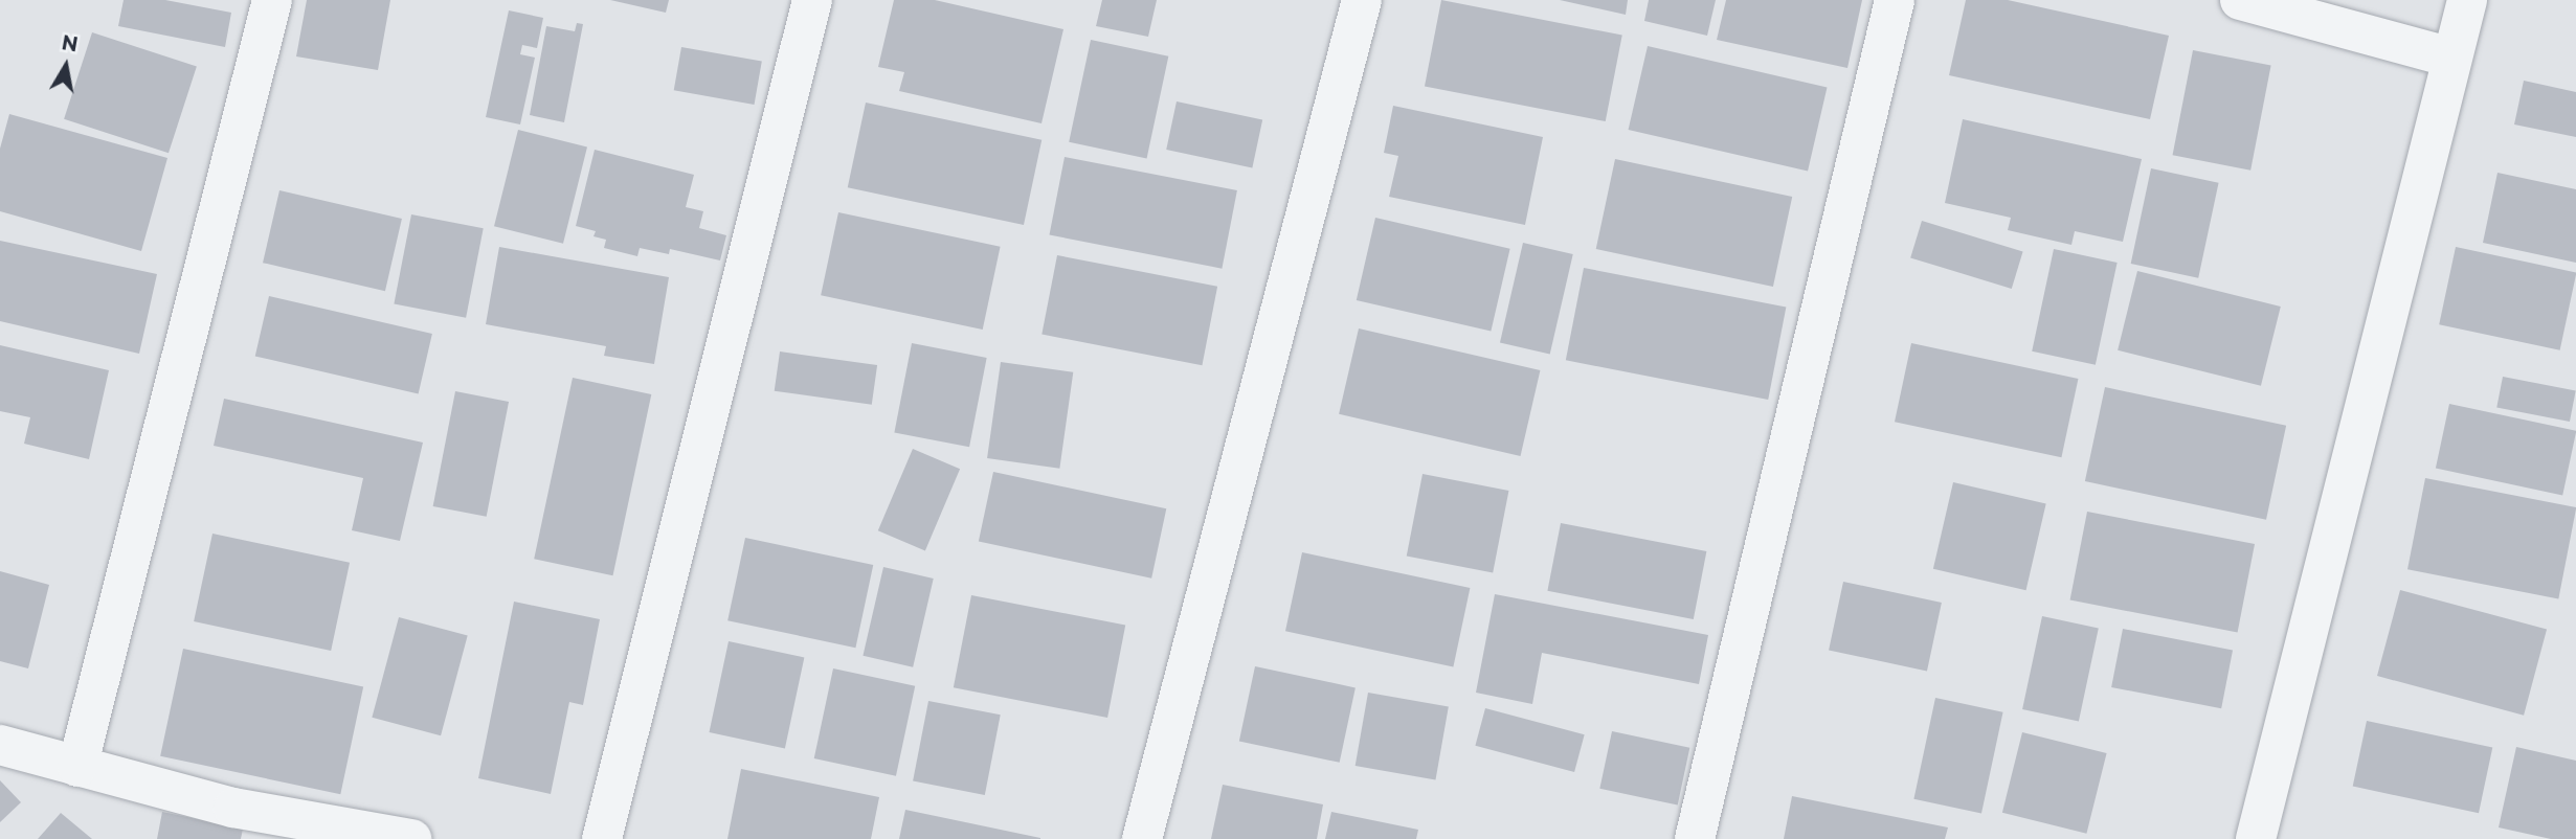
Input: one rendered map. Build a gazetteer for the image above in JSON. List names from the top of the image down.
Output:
{
  "north": "top"
}
